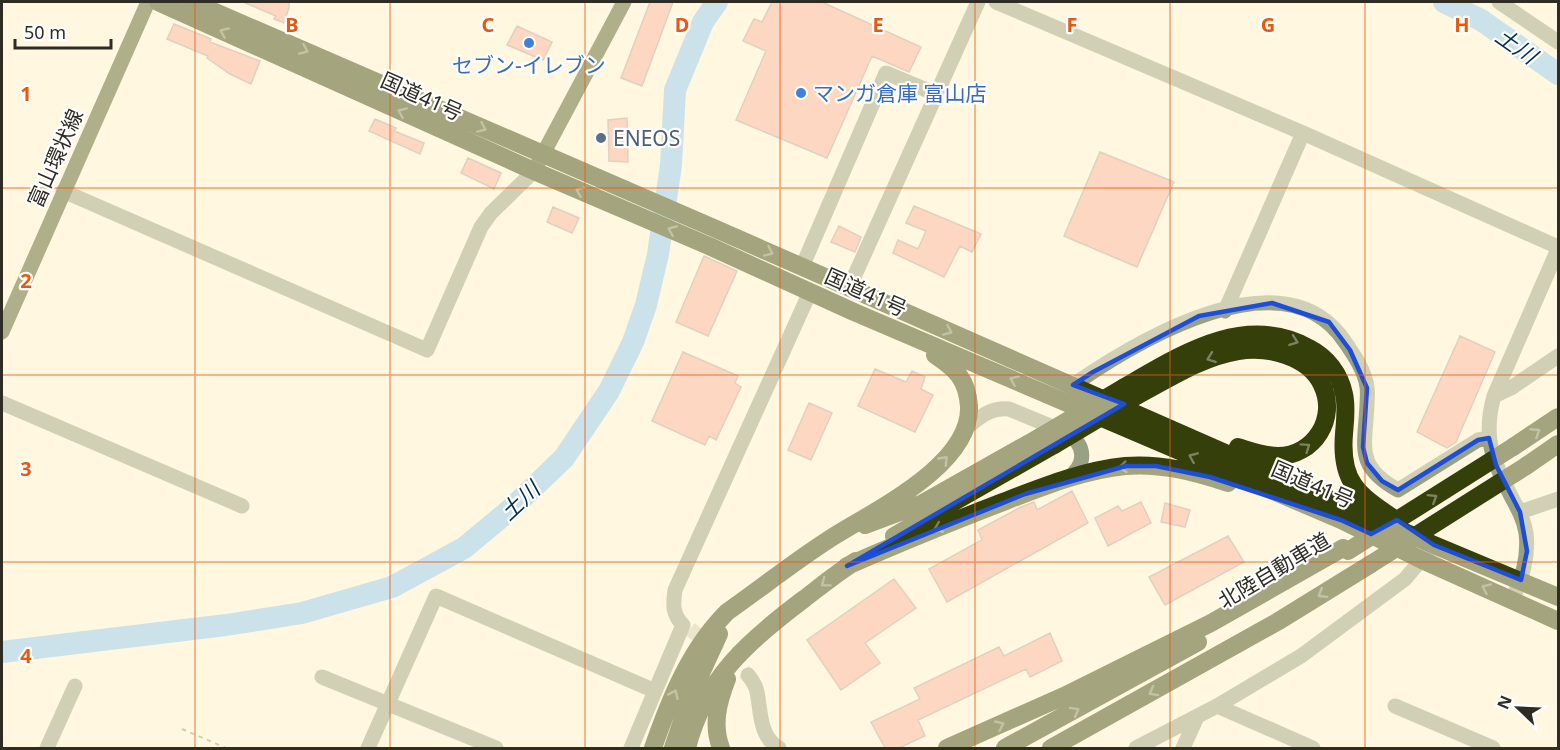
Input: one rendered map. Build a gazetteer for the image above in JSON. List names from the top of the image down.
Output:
{
  "streets": {
    "highway": ["国道41号", "北陸自動車道"],
    "main road": ["富山環状線"]
  },
  "water": ["土川"],
  "places": ["セブン-イレブン", "マンガ倉庫 富山店", "ENEOS"],
  "scale_bar": "50 m",
  "north": "top left",
  "grid": {
    "columns": [
      "B",
      "C",
      "D",
      "E",
      "F",
      "G",
      "H"
    ],
    "rows": [
      "1",
      "2",
      "3",
      "4"
    ]
  }
}
